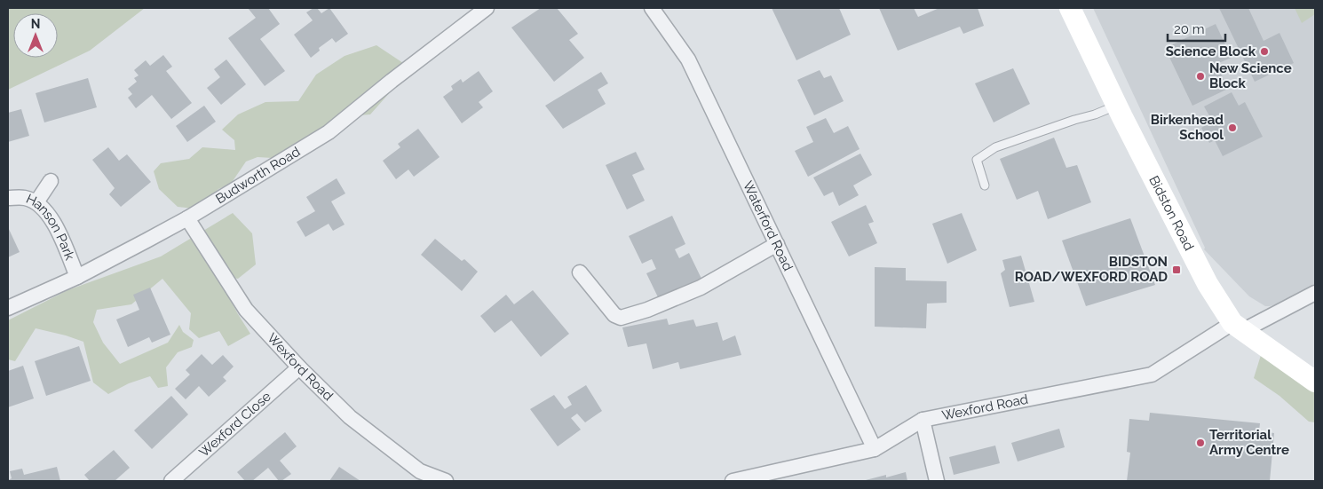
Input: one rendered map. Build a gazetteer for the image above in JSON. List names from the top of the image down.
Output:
{
  "streets": {
    "main road": ["Bidston Road"],
    "street": [
      "Budworth Road",
      "Waterford Road",
      "Hanson Park",
      "Wexford Road",
      "Wexford Close"
    ]
  },
  "crossings": [
    ["Budworth Road", "Hanson Park"],
    ["Budworth Road", "Wexford Road"],
    ["Bidston Road", "Wexford Road"],
    ["Waterford Road", "Wexford Road"],
    ["Wexford Road", "Wexford Close"]
  ],
  "places": {
    "other": [
      "Science Block",
      "New Science Block",
      "Birkenhead School",
      "Territorial Army Centre"
    ],
    "transit": ["BIDSTON ROAD/WEXFORD ROAD"]
  },
  "scale_bar": "20 m",
  "north": "top"
}
